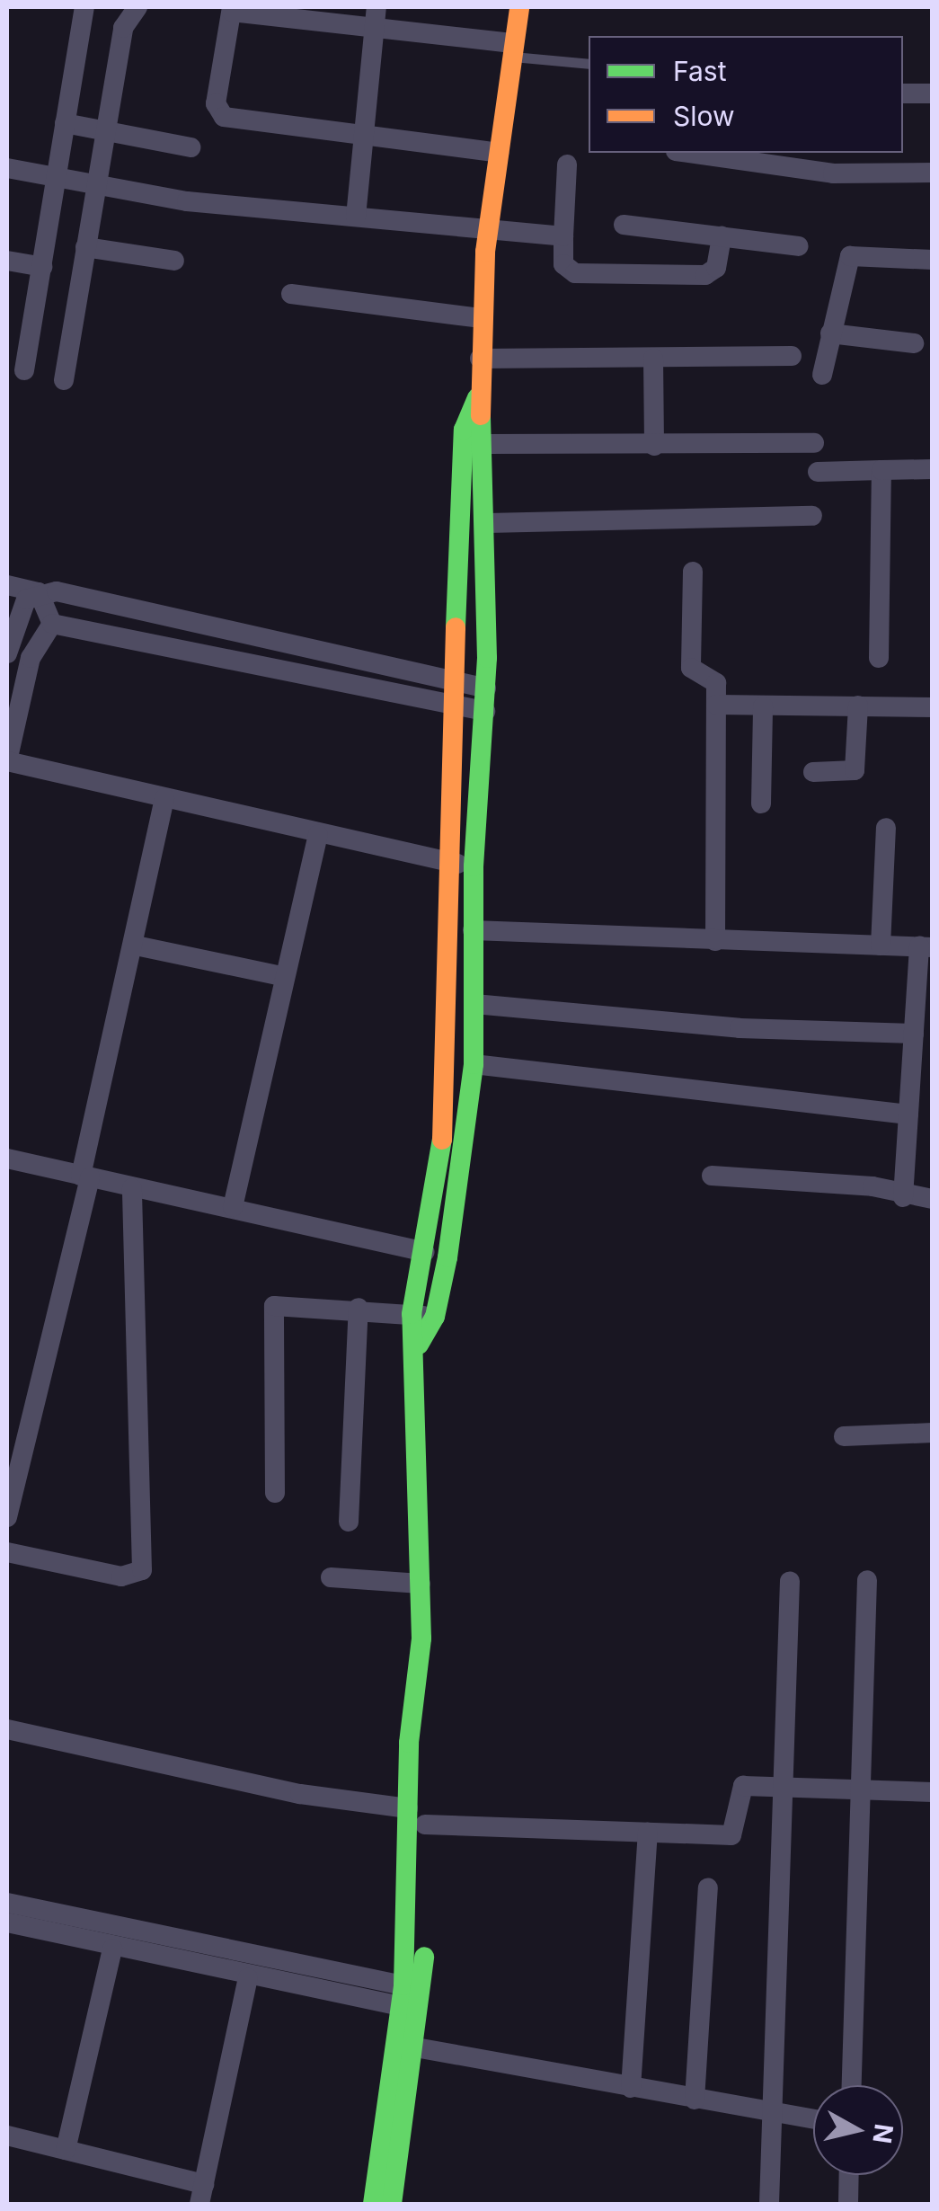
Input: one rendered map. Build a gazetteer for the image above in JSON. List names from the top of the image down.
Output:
{
  "legend": ["Fast", "Slow"],
  "north": "right"
}
